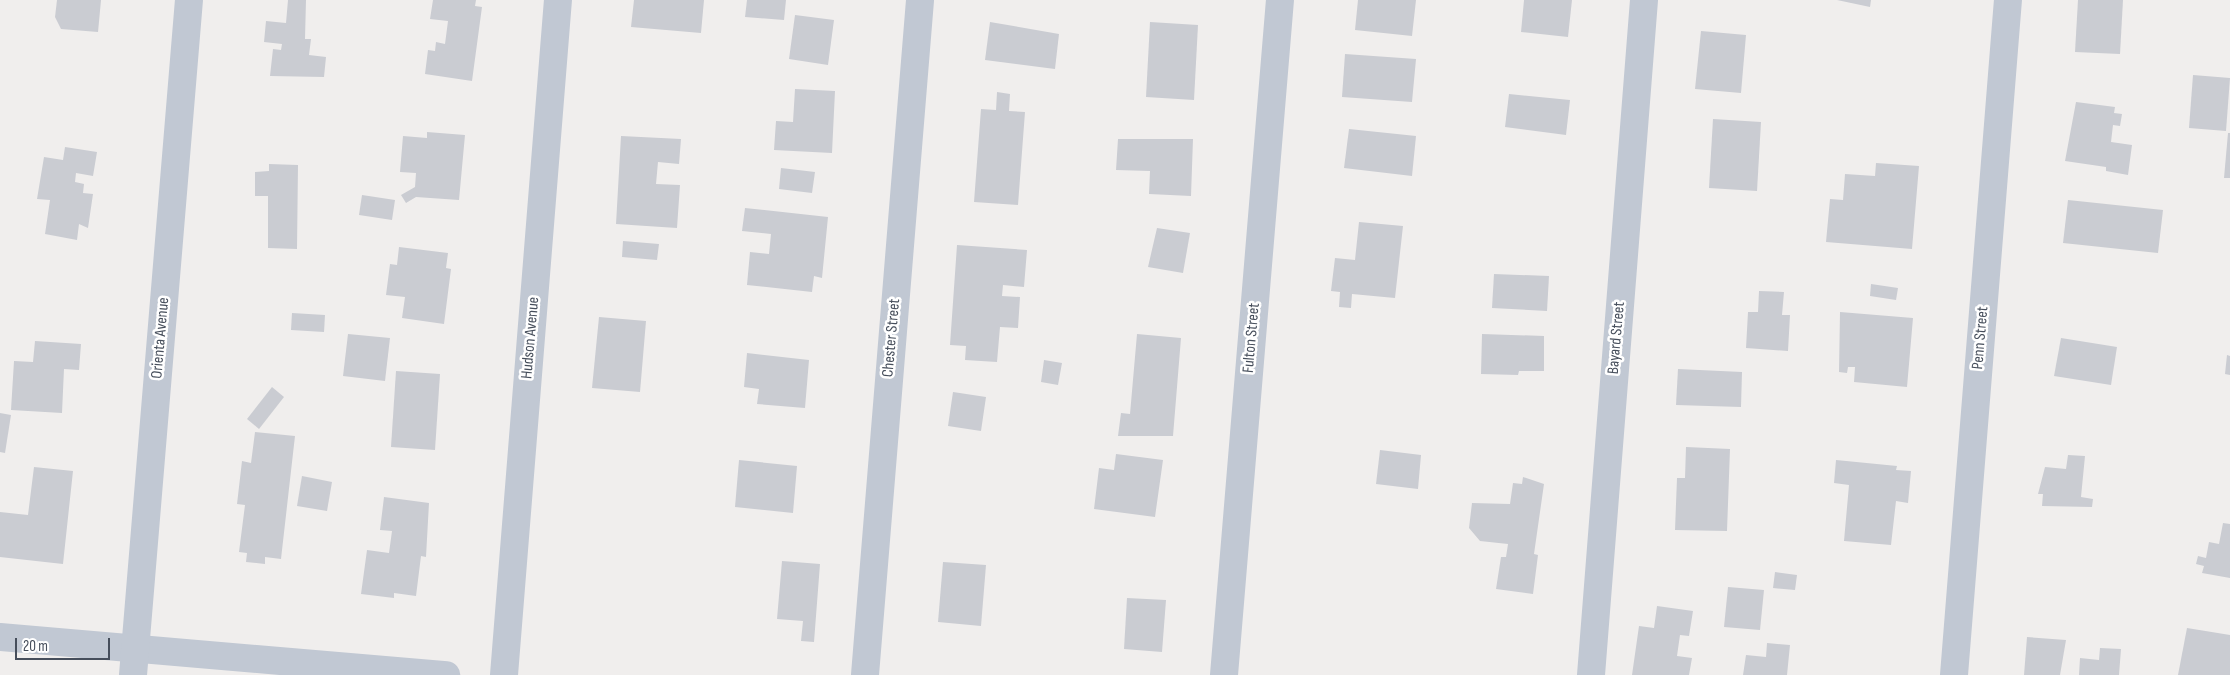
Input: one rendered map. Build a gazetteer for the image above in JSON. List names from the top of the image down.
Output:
{
  "streets": {
    "street": [
      "Orienta Avenue",
      "Hudson Avenue",
      "Chester Street",
      "Fulton Street",
      "Bayard Street",
      "Penn Street"
    ]
  },
  "scale_bar": "20 m"
}
